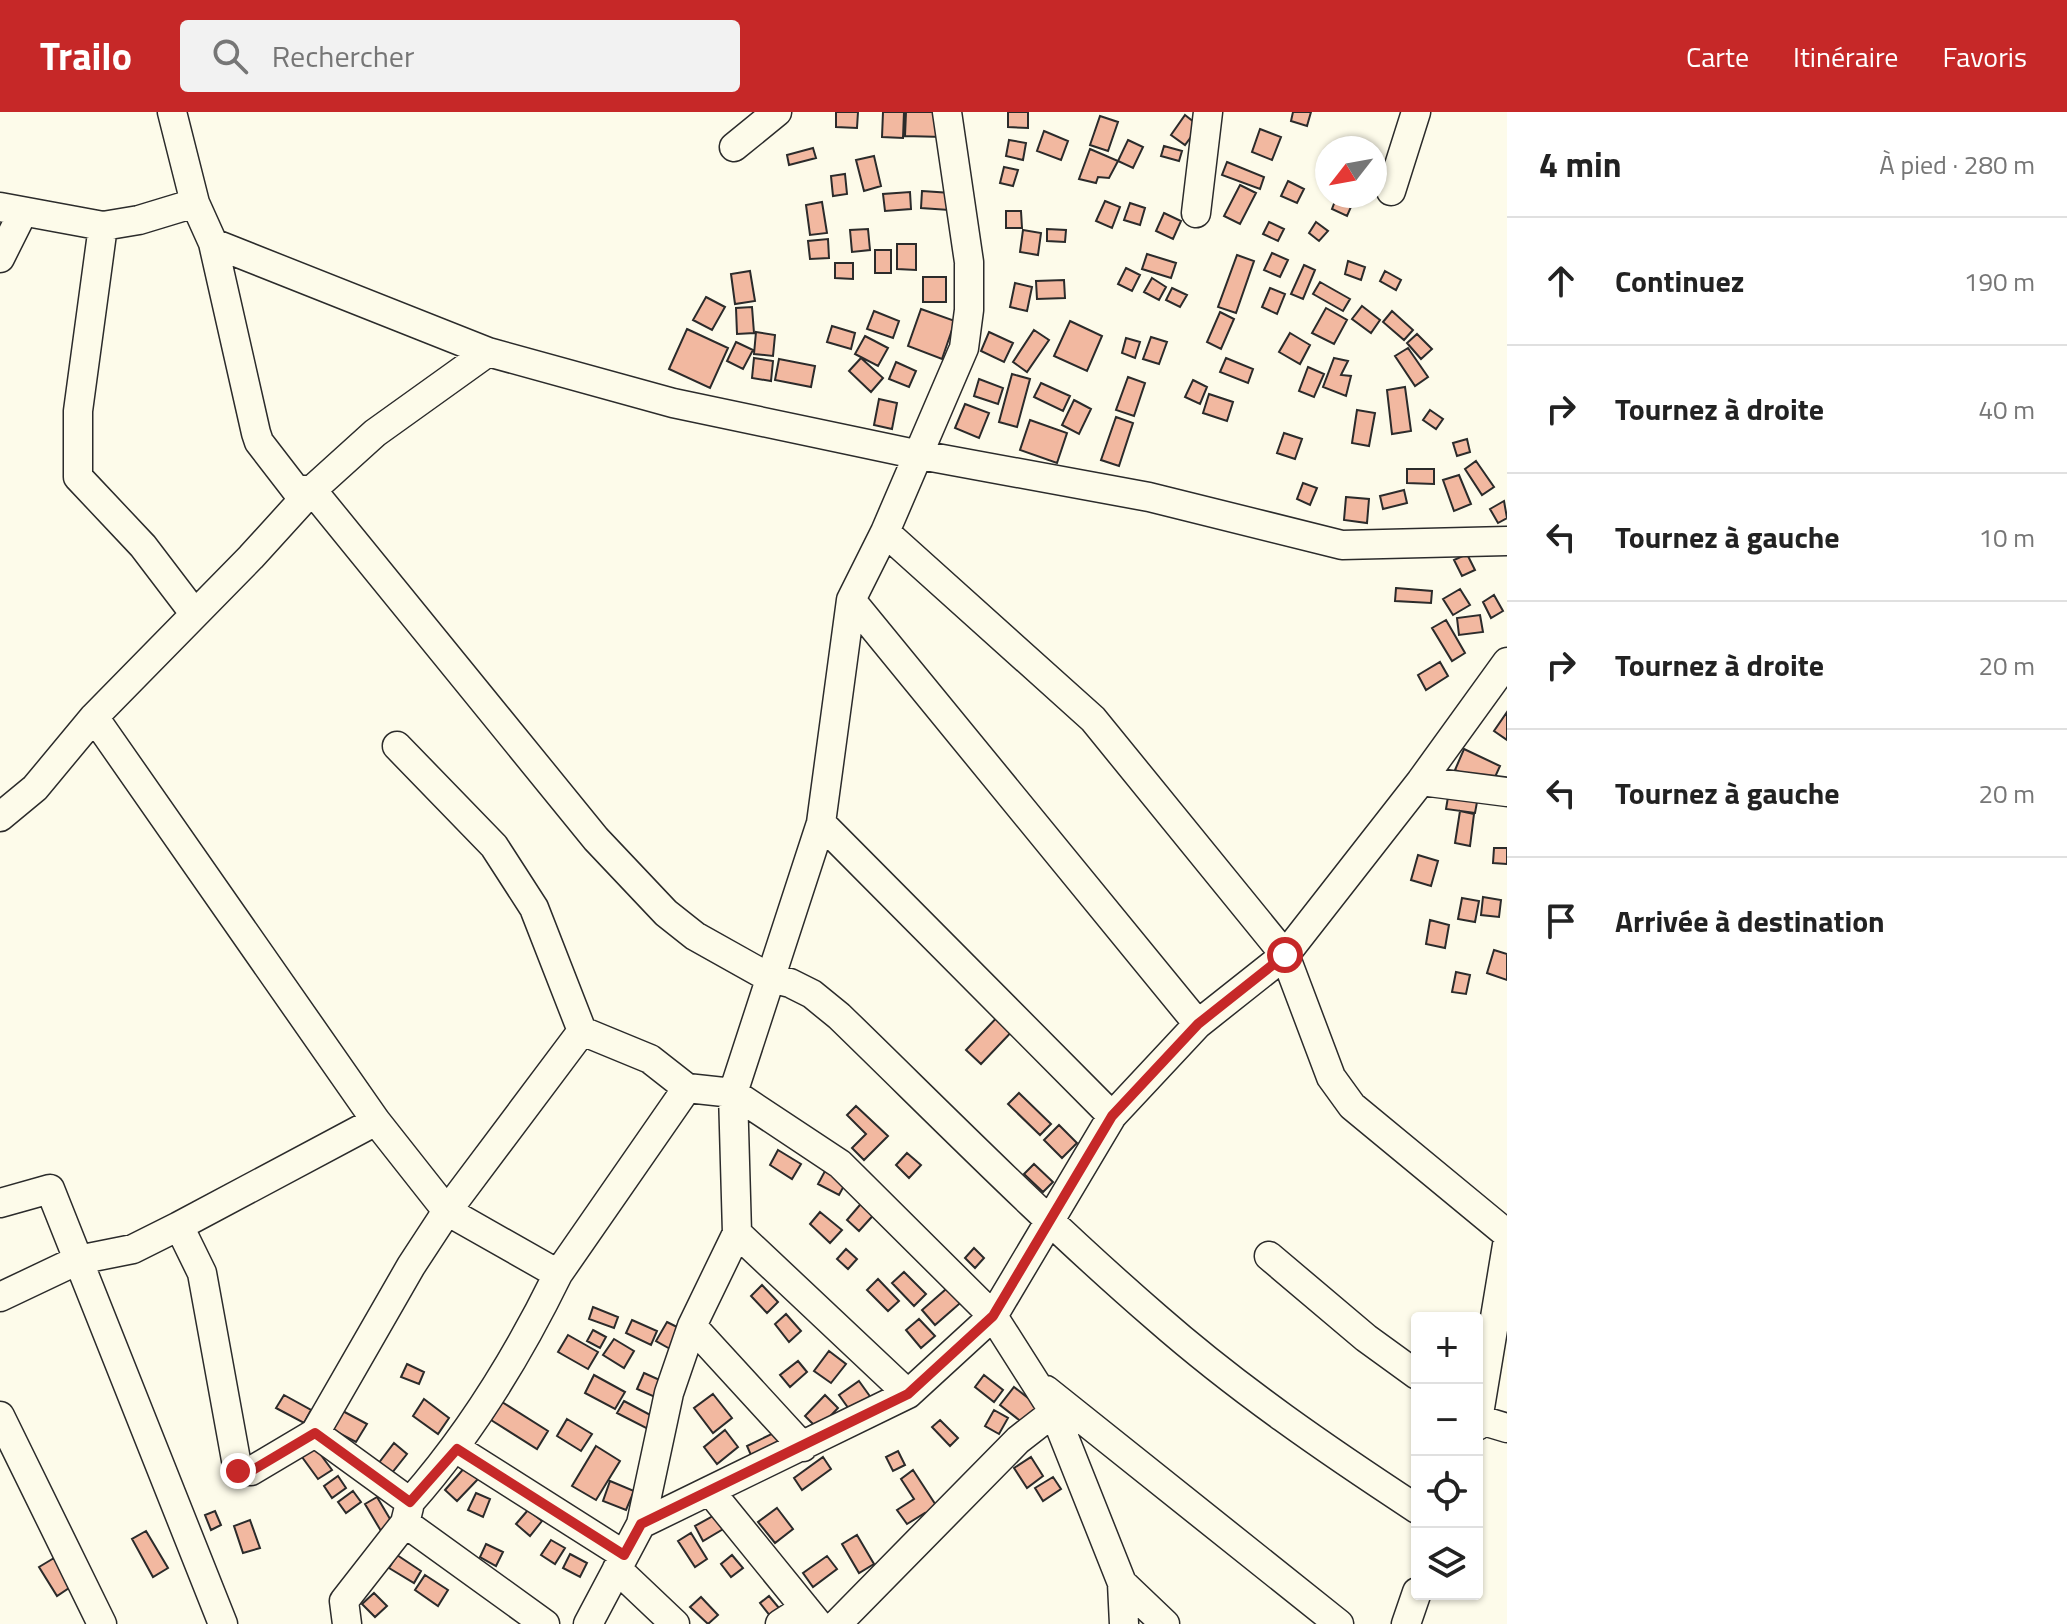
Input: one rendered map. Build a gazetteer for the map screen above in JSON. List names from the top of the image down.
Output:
{
  "north": "bottom left",
  "page": {
    "header": "Trailo",
    "search": "Rechercher",
    "nav": ["Carte", "Itinéraire", "Favoris"],
    "heading": ["4 min", "À pied · 280 m"],
    "list": [
      ["Continuez", "190 m"],
      ["Tournez à droite", "40 m"],
      ["Tournez à gauche", "10 m"],
      ["Tournez à droite", "20 m"],
      ["Tournez à gauche", "20 m"],
      "Arrivée à destination"
    ],
    "map_buttons": ["+", "−"]
  }
}
